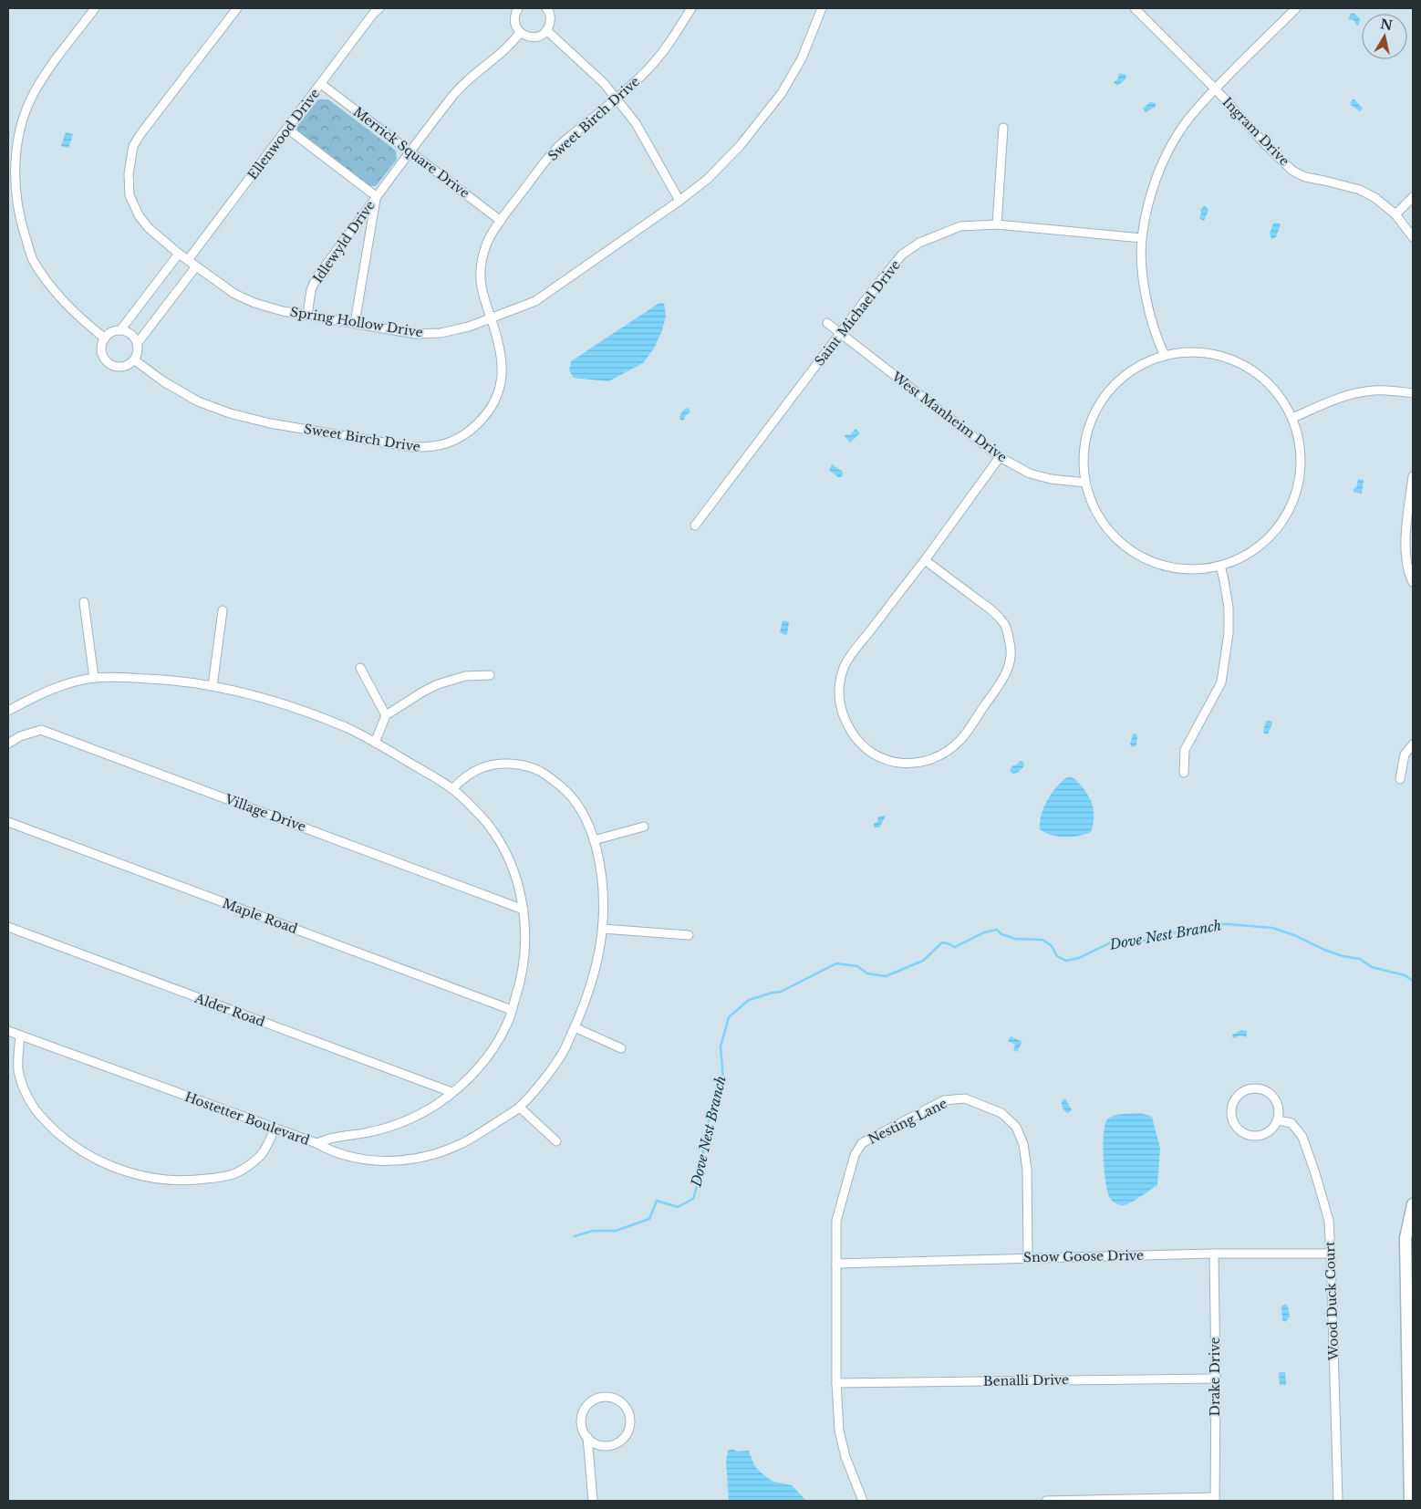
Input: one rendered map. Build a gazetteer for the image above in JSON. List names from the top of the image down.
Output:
{
  "streets": {
    "street": [
      "Sweet Birch Drive",
      "Ingram Drive",
      "Ellenwood Drive",
      "Merrick Square Drive",
      "Idlewyld Drive",
      "Saint Michael Drive",
      "Spring Hollow Drive",
      "West Manheim Drive",
      "Village Drive",
      "Maple Road",
      "Alder Road",
      "Hostetter Boulevard",
      "Nesting Lane",
      "Snow Goose Drive",
      "Wood Duck Court",
      "Drake Drive",
      "Benalli Drive"
    ]
  },
  "crossings": [
    ["Sweet Birch Drive", "Merrick Square Drive"],
    ["Sweet Birch Drive", "Spring Hollow Drive"],
    ["Ellenwood Drive", "Merrick Square Drive"],
    ["Ellenwood Drive", "Spring Hollow Drive"],
    ["Merrick Square Drive", "Idlewyld Drive"],
    ["Idlewyld Drive", "Spring Hollow Drive"],
    ["Saint Michael Drive", "West Manheim Drive"],
    ["Village Drive", "Hostetter Boulevard"],
    ["Maple Road", "Hostetter Boulevard"],
    ["Alder Road", "Hostetter Boulevard"],
    ["Nesting Lane", "Snow Goose Drive"],
    ["Nesting Lane", "Benalli Drive"],
    ["Snow Goose Drive", "Wood Duck Court"],
    ["Snow Goose Drive", "Drake Drive"],
    ["Drake Drive", "Benalli Drive"]
  ],
  "water": ["Dove Nest Branch"],
  "north": "top"
}
